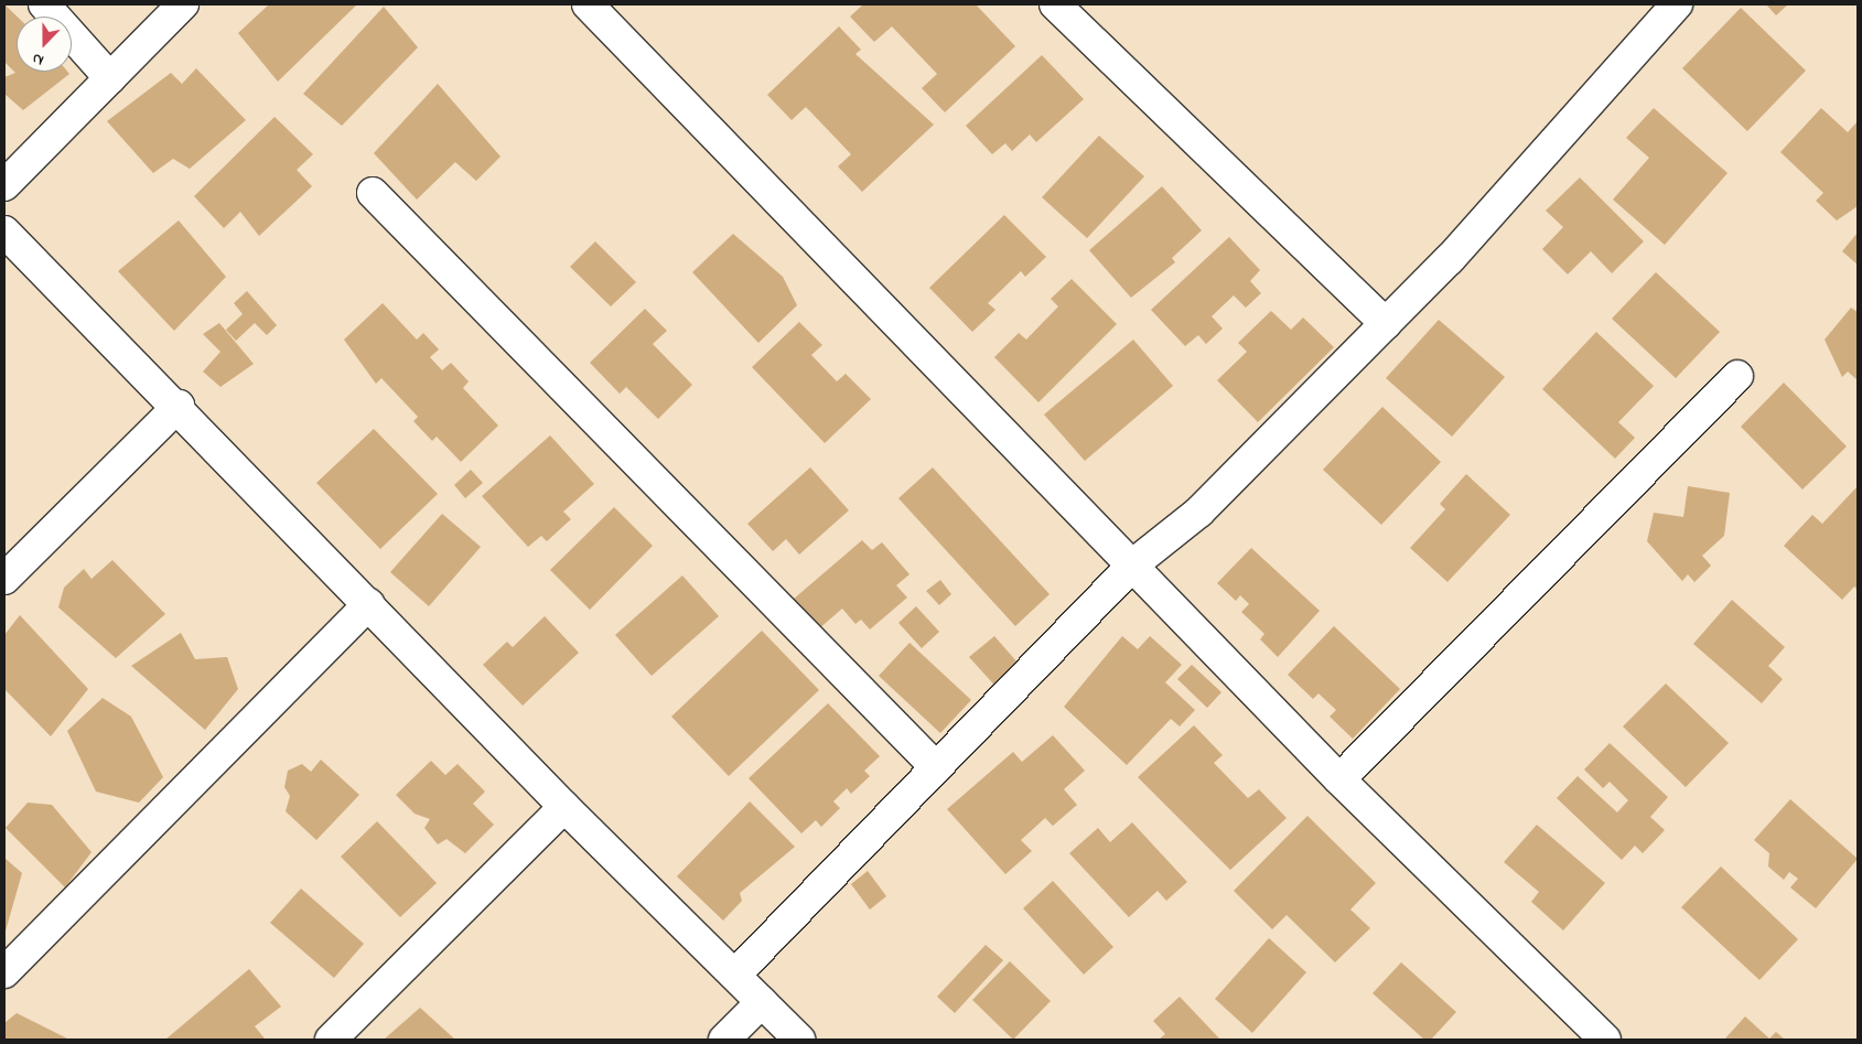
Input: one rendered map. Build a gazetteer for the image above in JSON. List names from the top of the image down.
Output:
{
  "north": "bottom"
}
